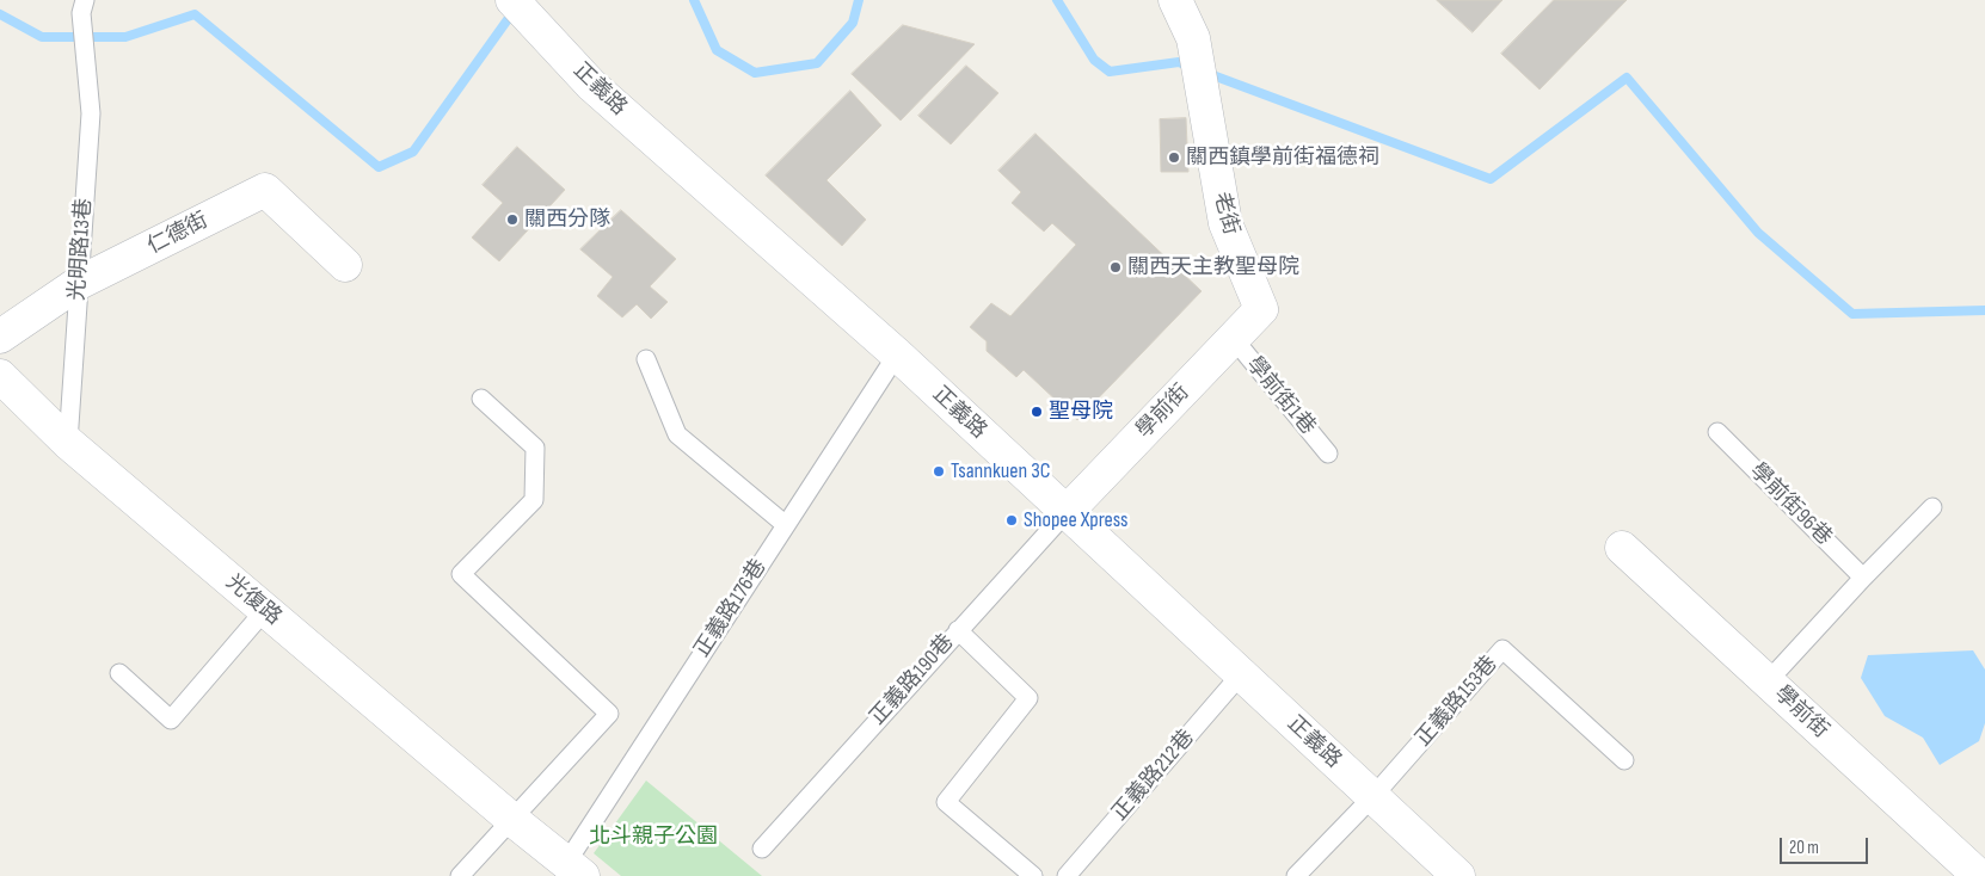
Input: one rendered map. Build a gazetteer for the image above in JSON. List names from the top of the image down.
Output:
{
  "streets": {
    "street": [
      "正義路",
      "老街",
      "仁德街",
      "學前街",
      "光復路"
    ],
    "lane": [
      "光明路13巷",
      "學前街1巷",
      "學前街96巷",
      "正義路176巷",
      "正義路190巷",
      "正義路153巷",
      "正義路212巷"
    ]
  },
  "crossings": [
    ["正義路", "學前街"],
    ["正義路", "正義路176巷"],
    ["正義路", "正義路190巷"],
    ["正義路", "正義路153巷"],
    ["正義路", "正義路212巷"],
    ["老街", "學前街"],
    ["仁德街", "光明路13巷"],
    ["光明路13巷", "光復路"],
    ["學前街1巷", "學前街"],
    ["學前街", "正義路190巷"],
    ["光復路", "正義路176巷"]
  ],
  "parks": ["北斗親子公園"],
  "places": [
    "關西鎮學前街福德祠",
    "關西分隊",
    "關西天主教聖母院",
    "聖母院",
    "Tsannkuen 3C",
    "Shopee Xpress"
  ],
  "scale_bar": "20 m"
}
